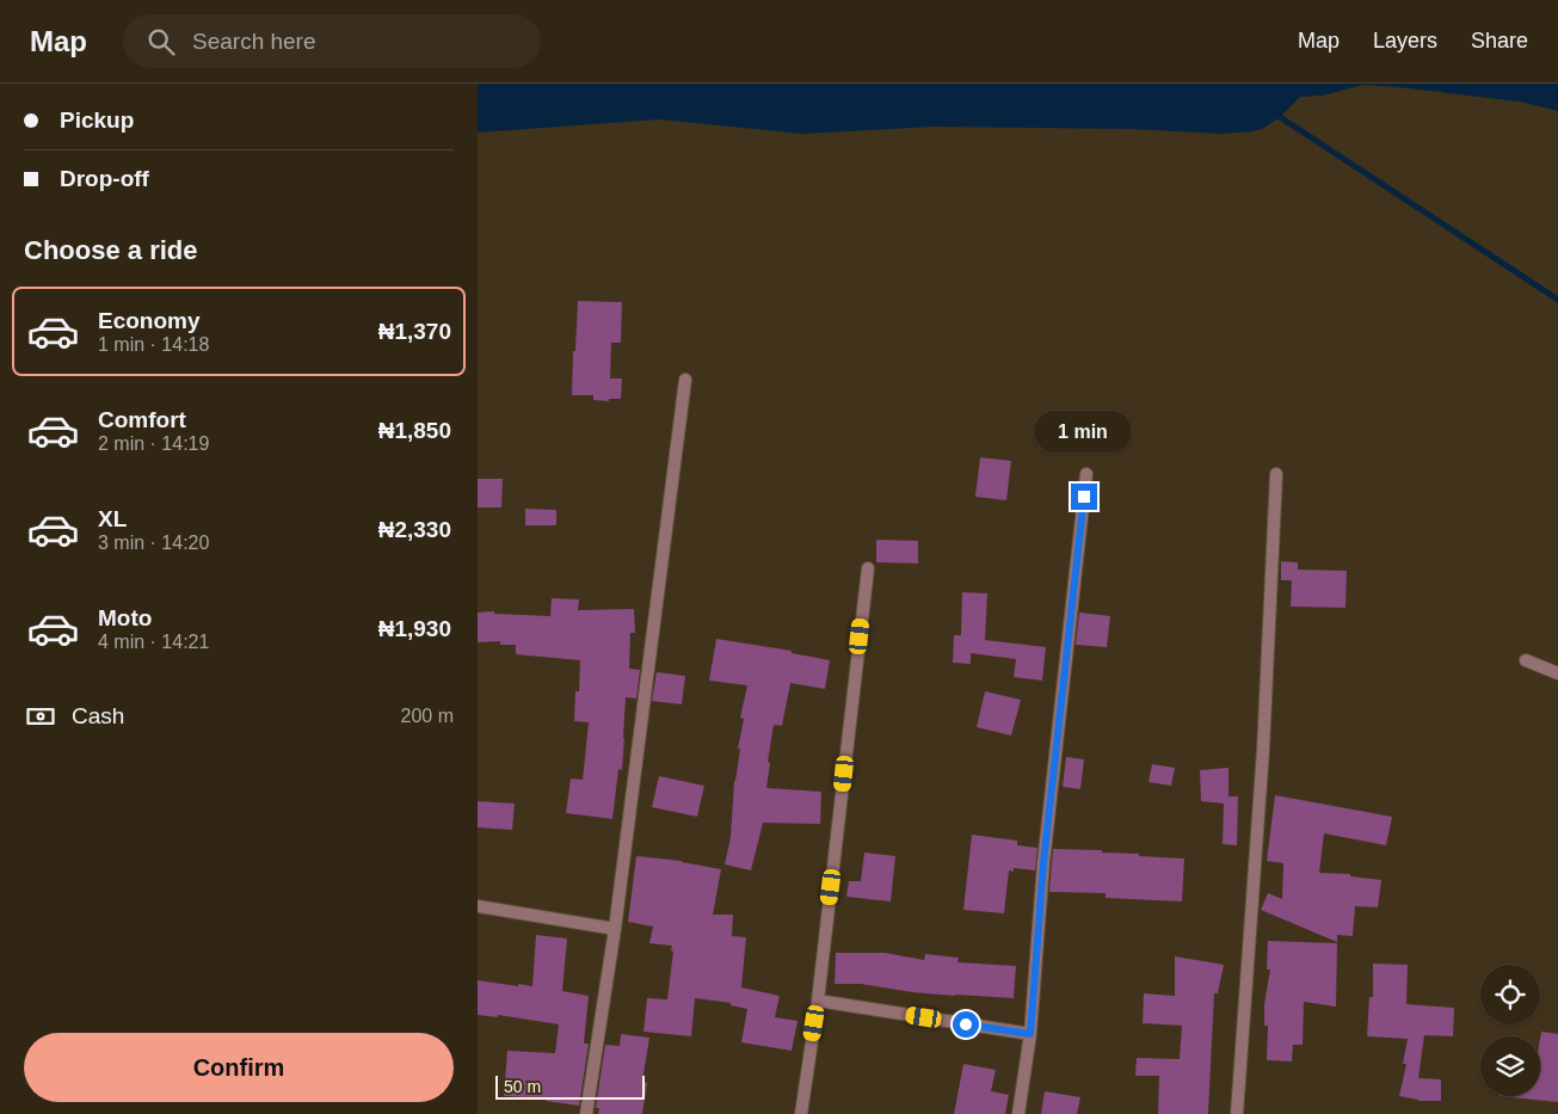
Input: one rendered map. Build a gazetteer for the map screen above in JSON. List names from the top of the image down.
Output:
{
  "scale_bar": "50 m",
  "page": {
    "header": "Map",
    "search": "Search here",
    "nav": ["Map", "Layers", "Share"],
    "banner": ["Pickup", "Drop-off"],
    "heading": "Choose a ride",
    "list": [
      {
        "name": "Economy",
        "note": "1 min · 14:18",
        "value": "₦1,370"
      },
      {
        "name": "Comfort",
        "note": "2 min · 14:19",
        "value": "₦1,850"
      },
      {
        "name": "XL",
        "note": "3 min · 14:20",
        "value": "₦2,330"
      },
      {
        "name": "Moto",
        "note": "4 min · 14:21",
        "value": "₦1,930"
      }
    ],
    "bubble": "1 min",
    "pay": ["Cash", "200 m"],
    "buttons": "Confirm",
    "scale": "50 m"
  }
}
